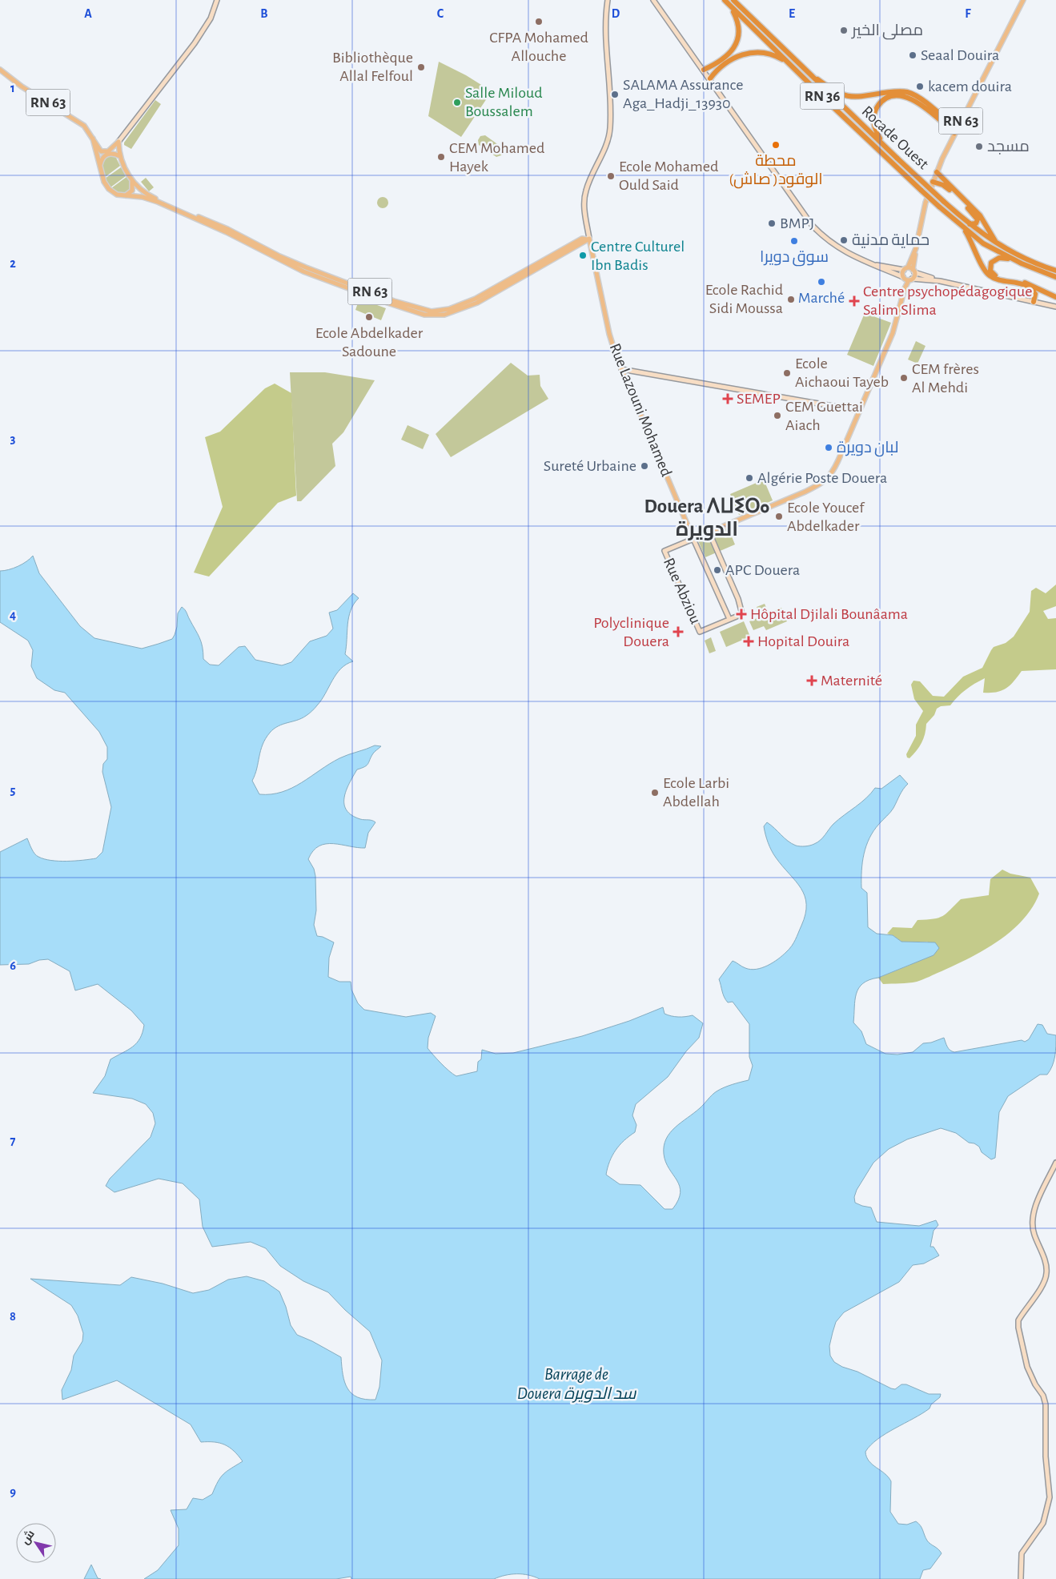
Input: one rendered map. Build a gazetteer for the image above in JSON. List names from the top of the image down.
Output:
{
  "streets": {
    "highway": ["RN 36", "Rocade Ouest"],
    "main road": ["RN 63", "Rue Lazouni Mohamed", "Rue Abziou"]
  },
  "crossings": [
    ["RN 63", "Rue Lazouni Mohamed"],
    ["Rue Lazouni Mohamed", "Rue Abziou"]
  ],
  "districts": ["Douera ⴷⵡⵉⵔⴰ الدويرة"],
  "water": ["Barrage de Douera سد الدويرة"],
  "places": {
    "other": [
      "CFPA Mohamed Allouche",
      "مصلى الخير",
      "Seaal Douira",
      "Bibliothèque Allal Felfoul",
      "kacem douira",
      "SALAMA Assurance Aga_Hadji_13930",
      "Salle Miloud Boussalem",
      "محطة الوقود( صاش)",
      "مسجد",
      "CEM Mohamed Hayek",
      "Ecole Mohamed Ould Said",
      "BMPJ",
      "حماية مدنية",
      "سوق دويرا",
      "Centre Culturel Ibn Badis",
      "Marché",
      "Ecole Rachid Sidi Moussa",
      "Ecole Abdelkader Sadoune",
      "Ecole Aichaoui Tayeb",
      "CEM frères Al Mehdi",
      "CEM Guettai Aiach",
      "لبان دويرة",
      "Sureté Urbaine",
      "Algérie Poste Douera",
      "Ecole Youcef Abdelkader",
      "APC Douera",
      "Ecole Larbi Abdellah"
    ],
    "health": [
      "Centre psychopédagogique Salim Slima",
      "SEMEP",
      "Hôpital Djilali Bounâama",
      "Polyclinique Douera",
      "Hopital Douira",
      "Maternité"
    ]
  },
  "north": "top left",
  "grid": {
    "columns": [
      "A",
      "B",
      "C",
      "D",
      "E",
      "F"
    ],
    "rows": [
      "1",
      "2",
      "3",
      "4",
      "5",
      "6",
      "7",
      "8",
      "9"
    ]
  }
}
